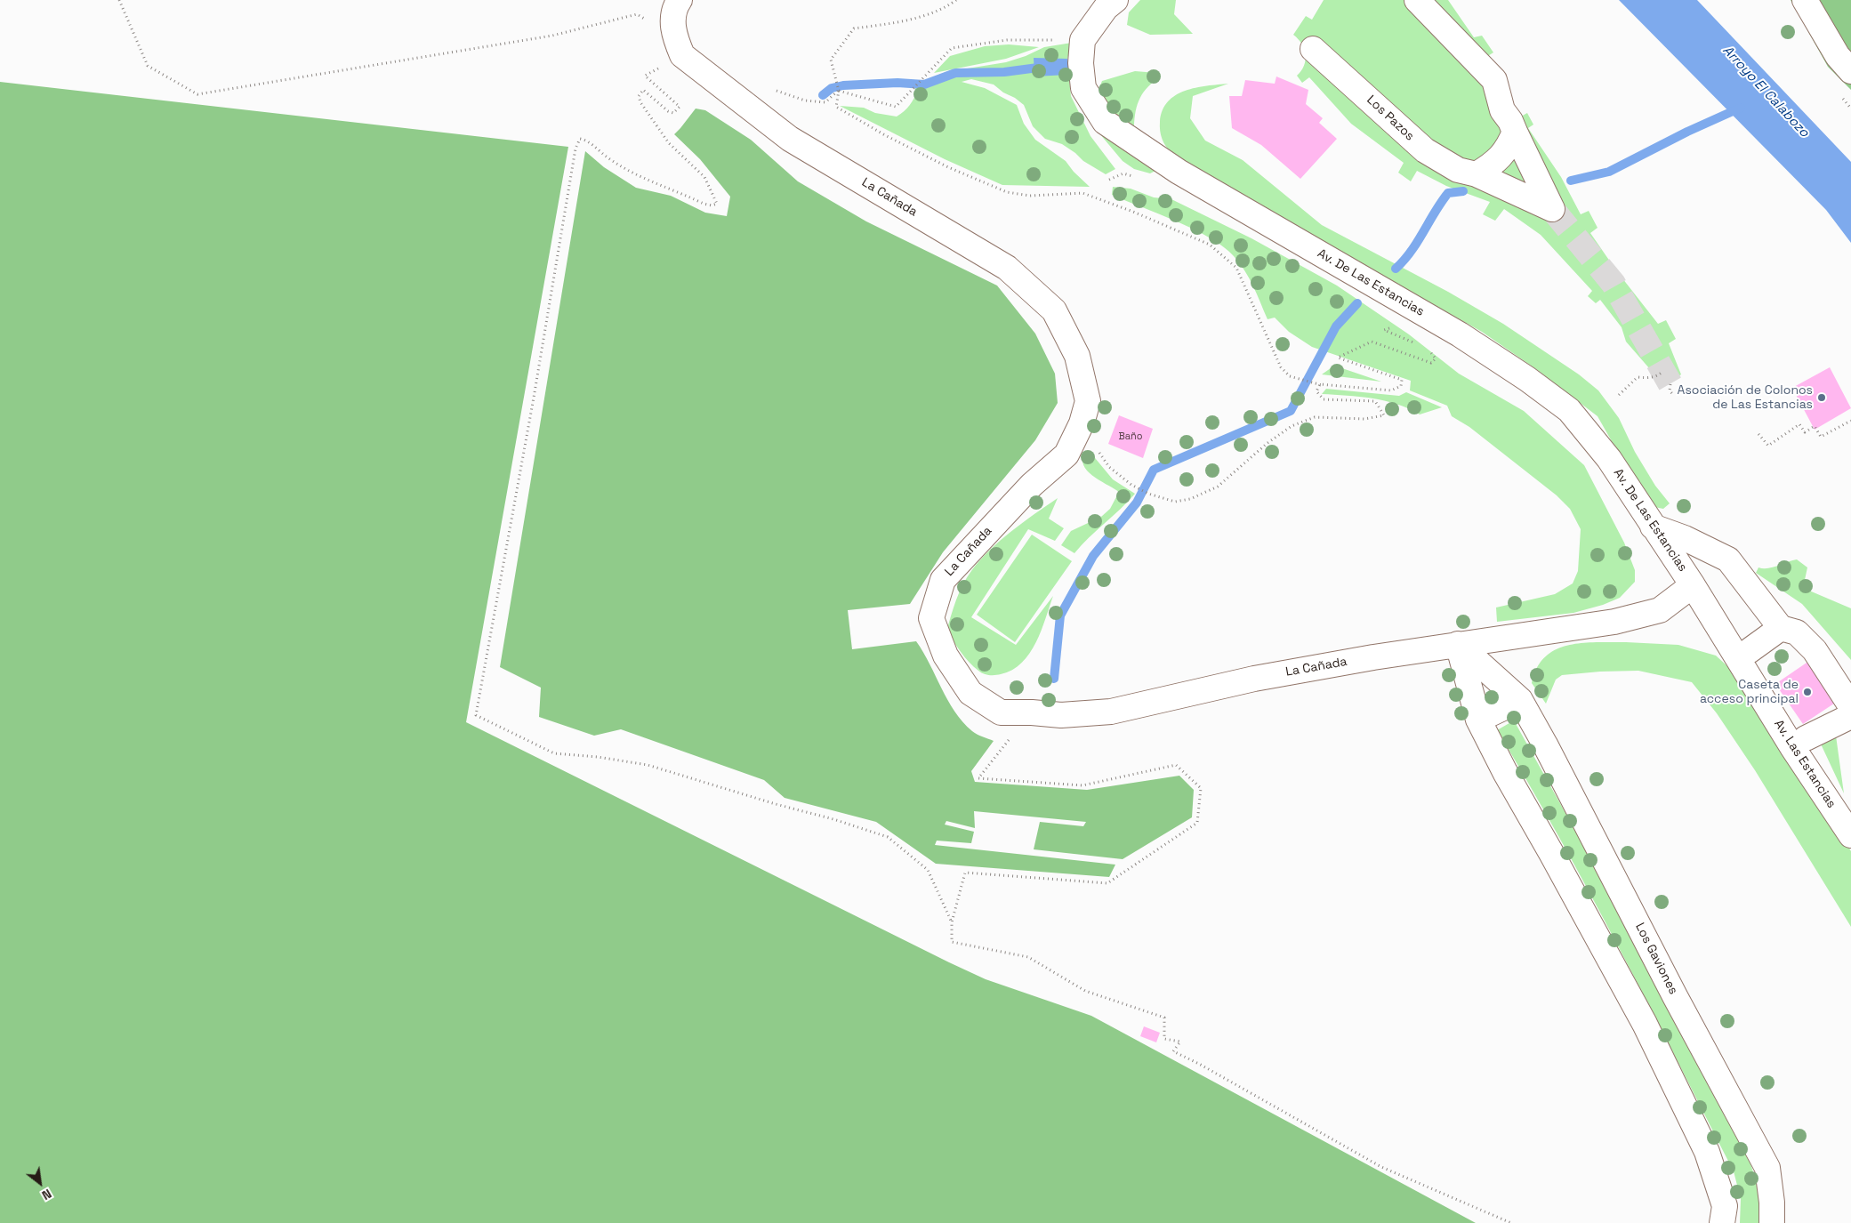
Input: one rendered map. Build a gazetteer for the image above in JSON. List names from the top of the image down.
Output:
{
  "streets": {
    "street": [
      "Los Pazos",
      "La Cañada",
      "Av. De Las Estancias",
      "Av. Las Estancias",
      "Los Gaviones"
    ]
  },
  "crossings": [
    ["La Cañada", "Av. De Las Estancias"],
    ["La Cañada", "Av. Las Estancias"],
    ["La Cañada", "Los Gaviones"],
    ["Av. De Las Estancias", "Av. Las Estancias"]
  ],
  "water": ["Arroyo El Calabozo"],
  "places": ["Asociación de Colonos de Las Estancias", "Caseta de acceso principal"],
  "house_numbers": ["Baño"],
  "north": "bottom right"
}
